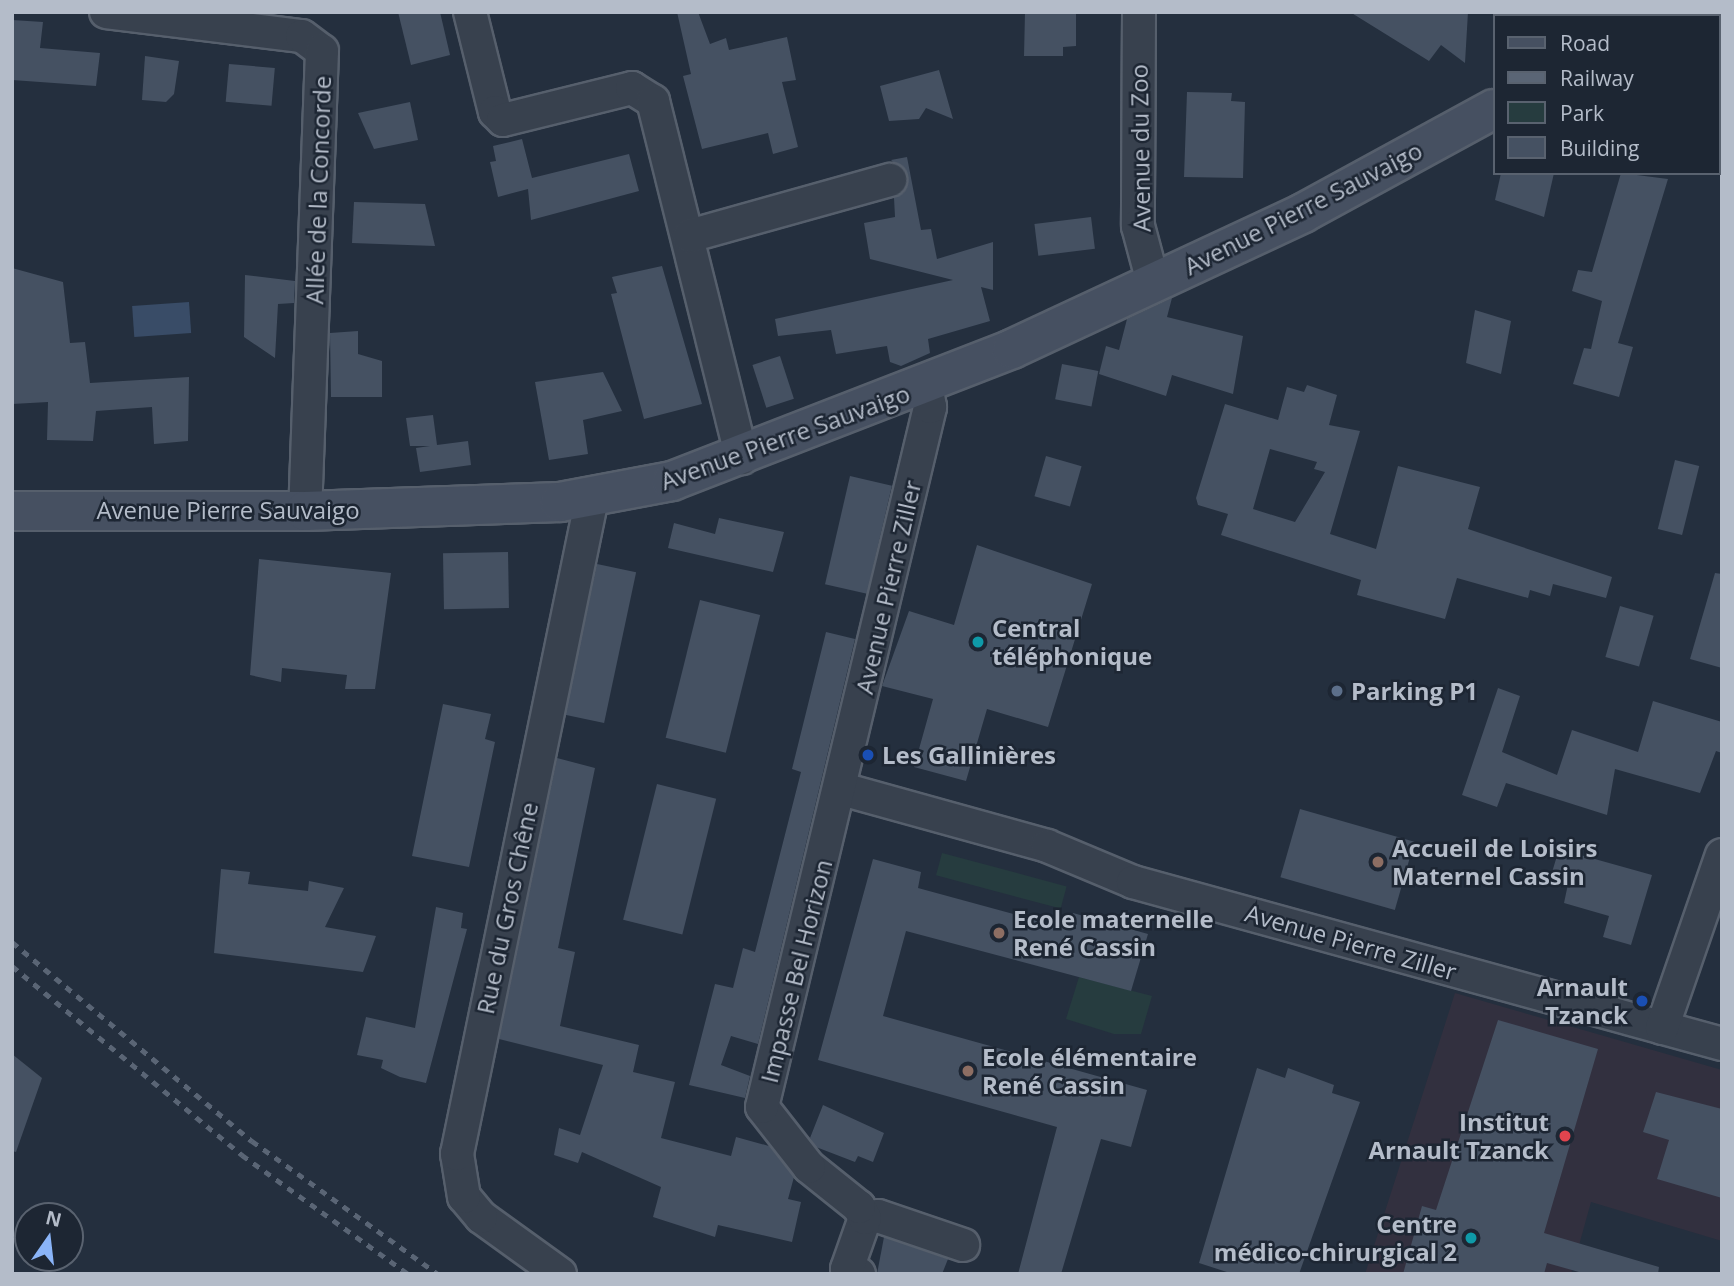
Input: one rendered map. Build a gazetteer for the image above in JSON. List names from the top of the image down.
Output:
{
  "streets": {
    "main road": ["Avenue Pierre Sauvaigo"],
    "street": [
      "Avenue du Zoo",
      "Allée de la Concorde",
      "Avenue Pierre Ziller",
      "Rue du Gros Chêne",
      "Impasse Bel Horizon"
    ]
  },
  "crossings": [
    ["Avenue du Zoo", "Avenue Pierre Sauvaigo"],
    ["Allée de la Concorde", "Avenue Pierre Sauvaigo"],
    ["Avenue Pierre Sauvaigo", "Avenue Pierre Ziller"],
    ["Avenue Pierre Sauvaigo", "Rue du Gros Chêne"],
    ["Avenue Pierre Ziller", "Impasse Bel Horizon"]
  ],
  "places": [
    "Central téléphonique",
    "Parking P1",
    "Les Gallinières",
    "Accueil de Loisirs Maternel Cassin",
    "Ecole maternelle René Cassin",
    "Arnault Tzanck",
    "Ecole élémentaire René Cassin",
    "Institut Arnault Tzanck",
    "Centre médico-chirurgical 2"
  ],
  "legend": [
    "Road",
    "Railway",
    "Park",
    "Building"
  ],
  "north": "top"
}
